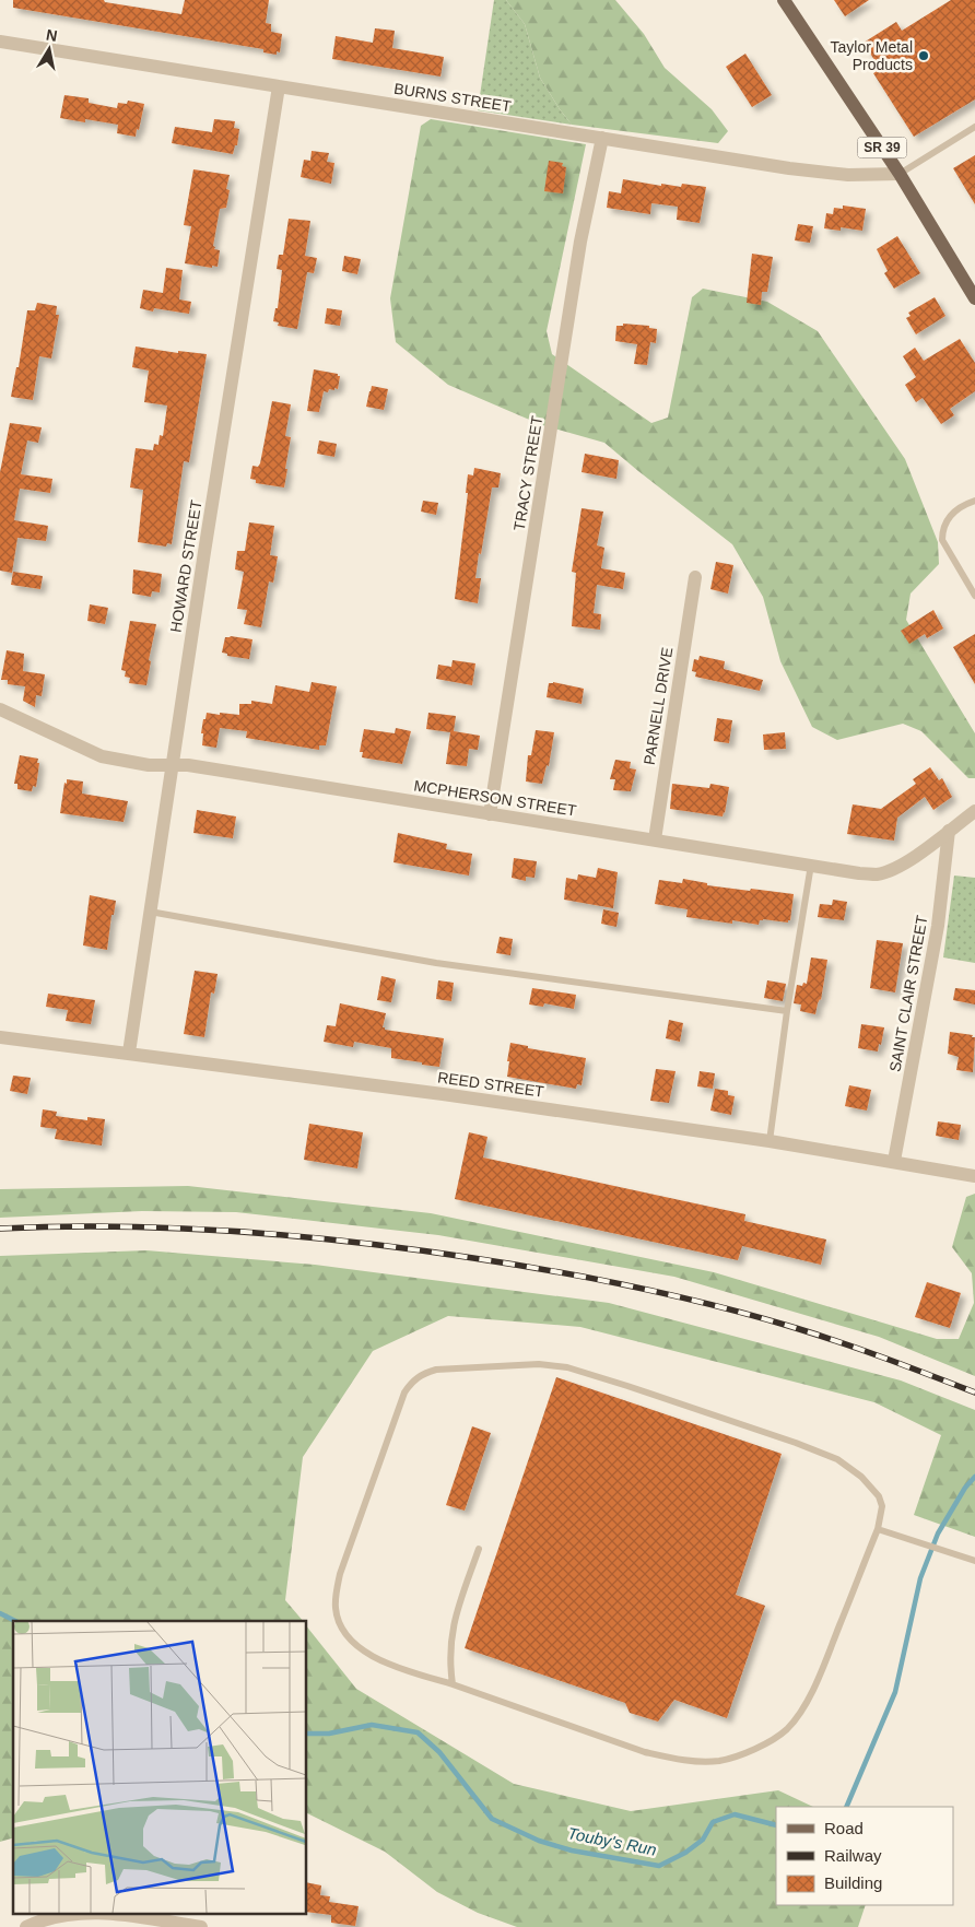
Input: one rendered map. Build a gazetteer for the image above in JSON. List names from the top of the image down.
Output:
{
  "streets": {
    "main road": ["SR 39"],
    "street": [
      "BURNS STREET",
      "TRACY STREET",
      "HOWARD STREET",
      "PARNELL DRIVE",
      "MCPHERSON STREET",
      "SAINT CLAIR STREET",
      "REED STREET"
    ]
  },
  "crossings": [
    ["BURNS STREET", "SR 39"],
    ["BURNS STREET", "TRACY STREET"],
    ["BURNS STREET", "HOWARD STREET"],
    ["TRACY STREET", "MCPHERSON STREET"],
    ["HOWARD STREET", "MCPHERSON STREET"],
    ["HOWARD STREET", "REED STREET"],
    ["PARNELL DRIVE", "MCPHERSON STREET"],
    ["MCPHERSON STREET", "SAINT CLAIR STREET"],
    ["SAINT CLAIR STREET", "REED STREET"]
  ],
  "water": ["Touby's Run"],
  "places": ["Taylor Metal Products"],
  "legend": ["Road", "Railway", "Building"],
  "north": "top"
}
